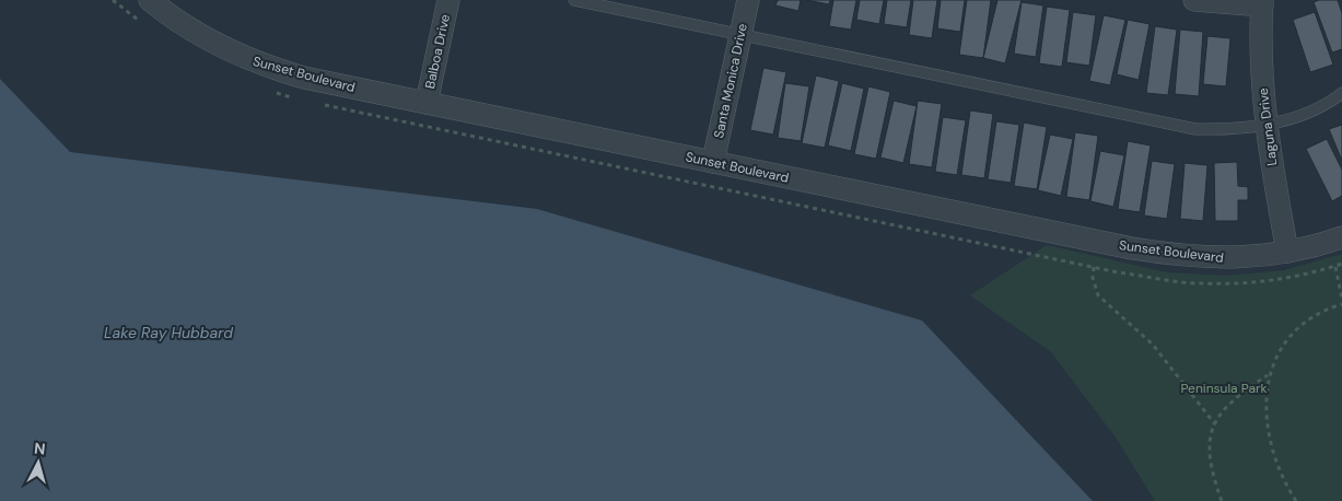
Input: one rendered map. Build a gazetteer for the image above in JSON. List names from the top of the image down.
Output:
{
  "streets": {
    "street": [
      "Balboa Drive",
      "Sunset Boulevard",
      "Santa Monica Drive",
      "Laguna Drive"
    ]
  },
  "crossings": [
    ["Balboa Drive", "Sunset Boulevard"],
    ["Sunset Boulevard", "Santa Monica Drive"],
    ["Sunset Boulevard", "Laguna Drive"]
  ],
  "water": ["Lake Ray Hubbard"],
  "parks": ["Peninsula Park"],
  "north": "top"
}
